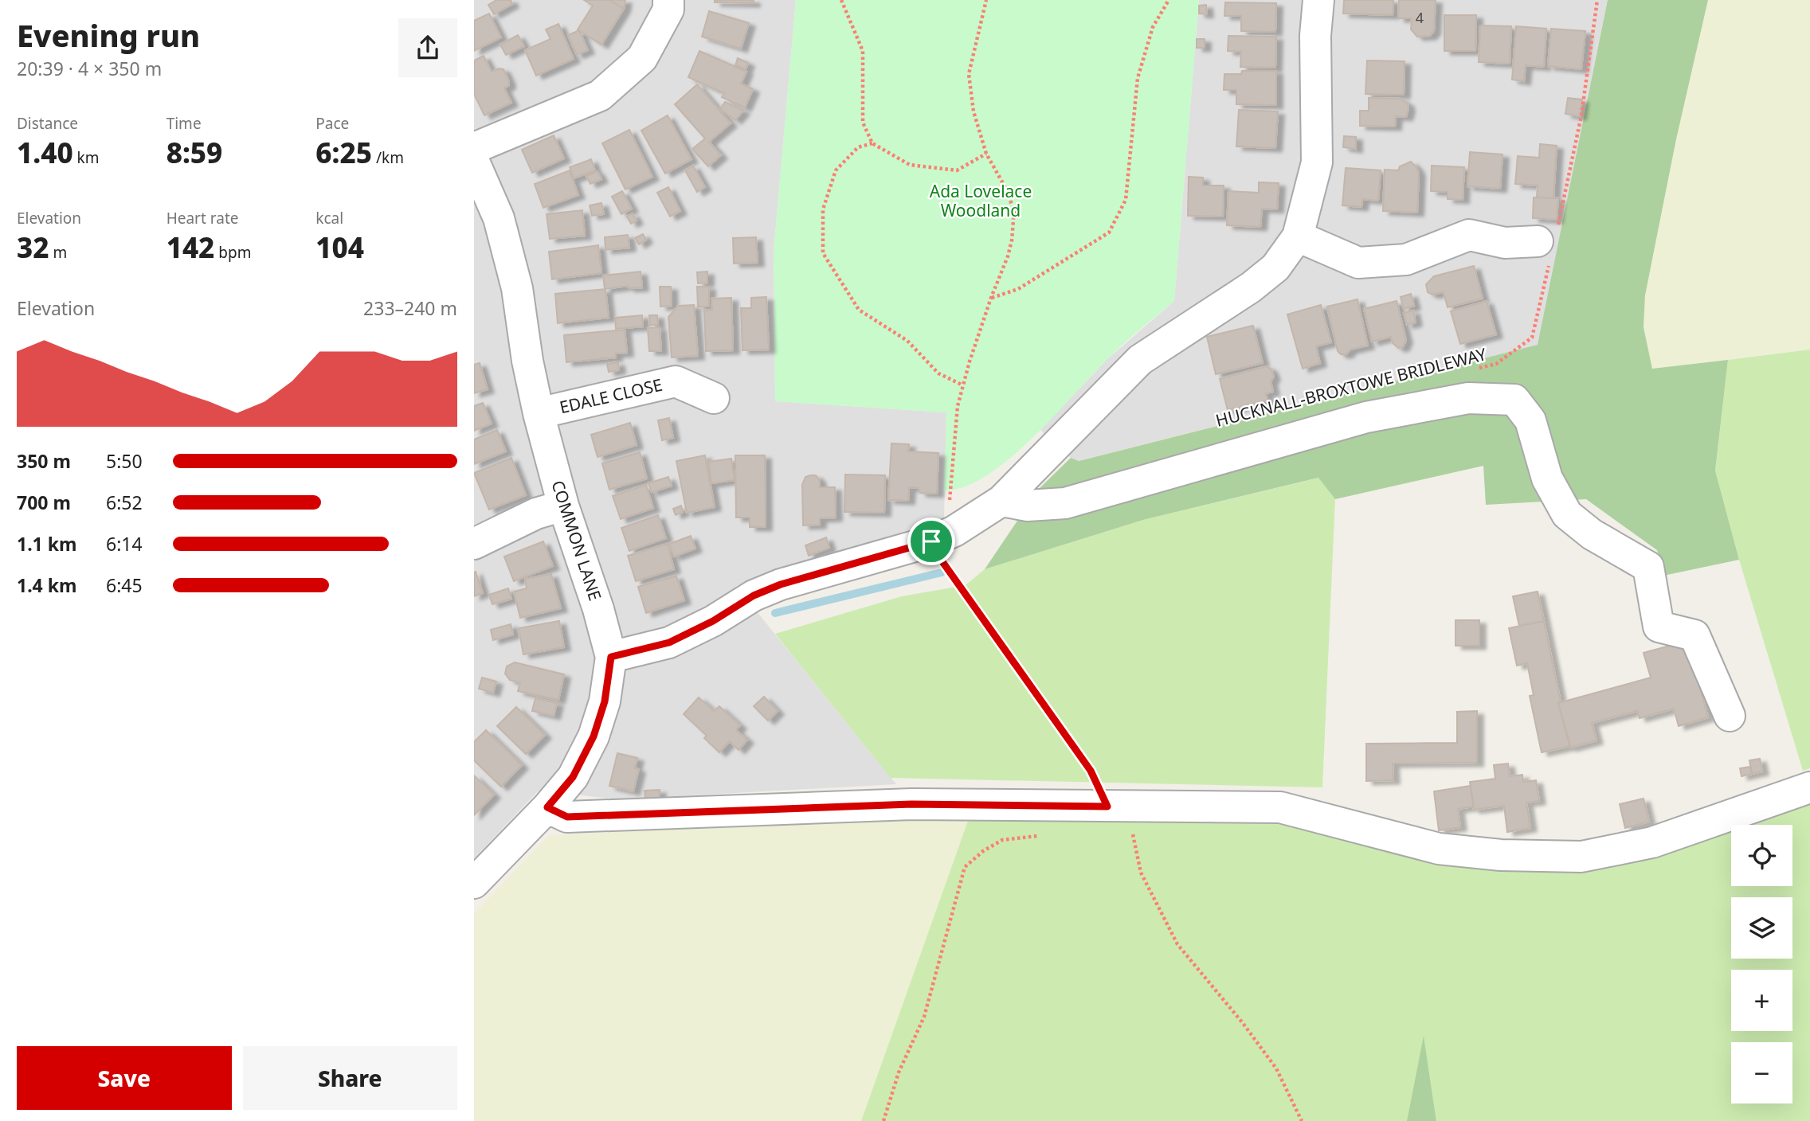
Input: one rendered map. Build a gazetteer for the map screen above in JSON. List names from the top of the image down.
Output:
{
  "streets": {
    "street": ["EDALE CLOSE", "COMMON LANE"],
    "path": ["HUCKNALL-BROXTOWE BRIDLEWAY"]
  },
  "crossings": [
    ["EDALE CLOSE", "COMMON LANE"]
  ],
  "parks": ["Ada Lovelace Woodland"],
  "house_numbers": ["4"],
  "page": {
    "heading": ["Evening run", "20:39 · 4 × 350 m"],
    "stats": [
      ["Distance", "1.40 km"],
      ["Time", "8:59"],
      ["Pace", "6:25 /km"],
      ["Elevation", "32 m"],
      ["Heart rate", "142 bpm"],
      ["kcal", "104"]
    ],
    "chart": ["Elevation", "233–240 m"],
    "list": [
      {
        "name": "350 m",
        "note": "5:50"
      },
      {
        "name": "700 m",
        "note": "6:52"
      },
      {
        "name": "1.1 km",
        "note": "6:14"
      },
      {
        "name": "1.4 km",
        "note": "6:45"
      }
    ],
    "map_buttons": ["+", "−"],
    "buttons": ["Save", "Share"]
  }
}
